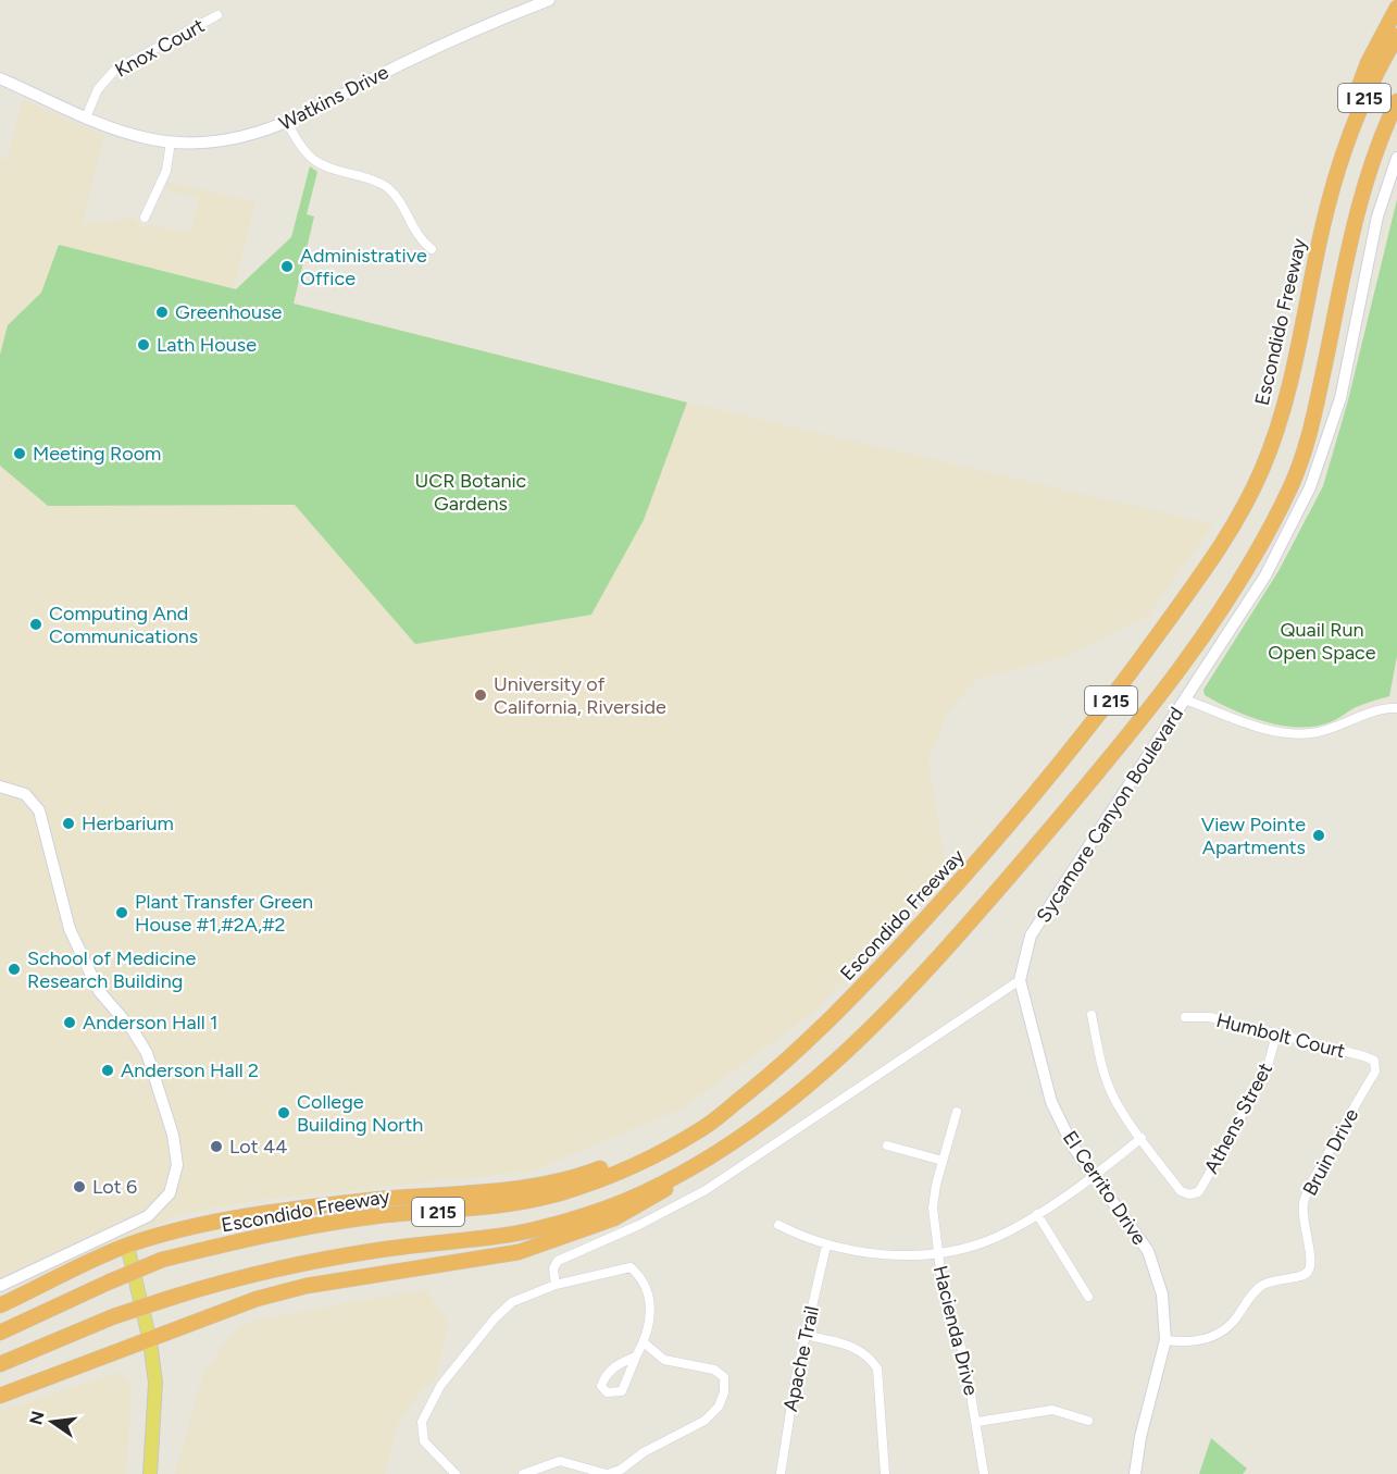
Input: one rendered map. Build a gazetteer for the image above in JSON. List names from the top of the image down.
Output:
{
  "streets": {
    "highway": ["I 215", "Escondido Freeway"],
    "street": [
      "Knox Court",
      "Watkins Drive",
      "Sycamore Canyon Boulevard",
      "Humbolt Court",
      "Athens Street",
      "Bruin Drive",
      "El Cerrito Drive",
      "Hacienda Drive",
      "Apache Trail"
    ]
  },
  "crossings": [
    ["Knox Court", "Watkins Drive"],
    ["Sycamore Canyon Boulevard", "El Cerrito Drive"],
    ["Humbolt Court", "Athens Street"],
    ["Humbolt Court", "Bruin Drive"],
    ["Bruin Drive", "El Cerrito Drive"]
  ],
  "parks": ["UCR Botanic Gardens", "Quail Run Open Space"],
  "places": [
    "Administrative Office",
    "Greenhouse",
    "Lath House",
    "Meeting Room",
    "Computing And Communications",
    "University of California, Riverside",
    "Herbarium",
    "View Pointe Apartments",
    "Plant Transfer Green House #1,#2A,#2",
    "School of Medicine Research Building",
    "Anderson Hall 1",
    "Anderson Hall 2",
    "College Building North",
    "Lot 44",
    "Lot 6"
  ],
  "north": "left"
}
